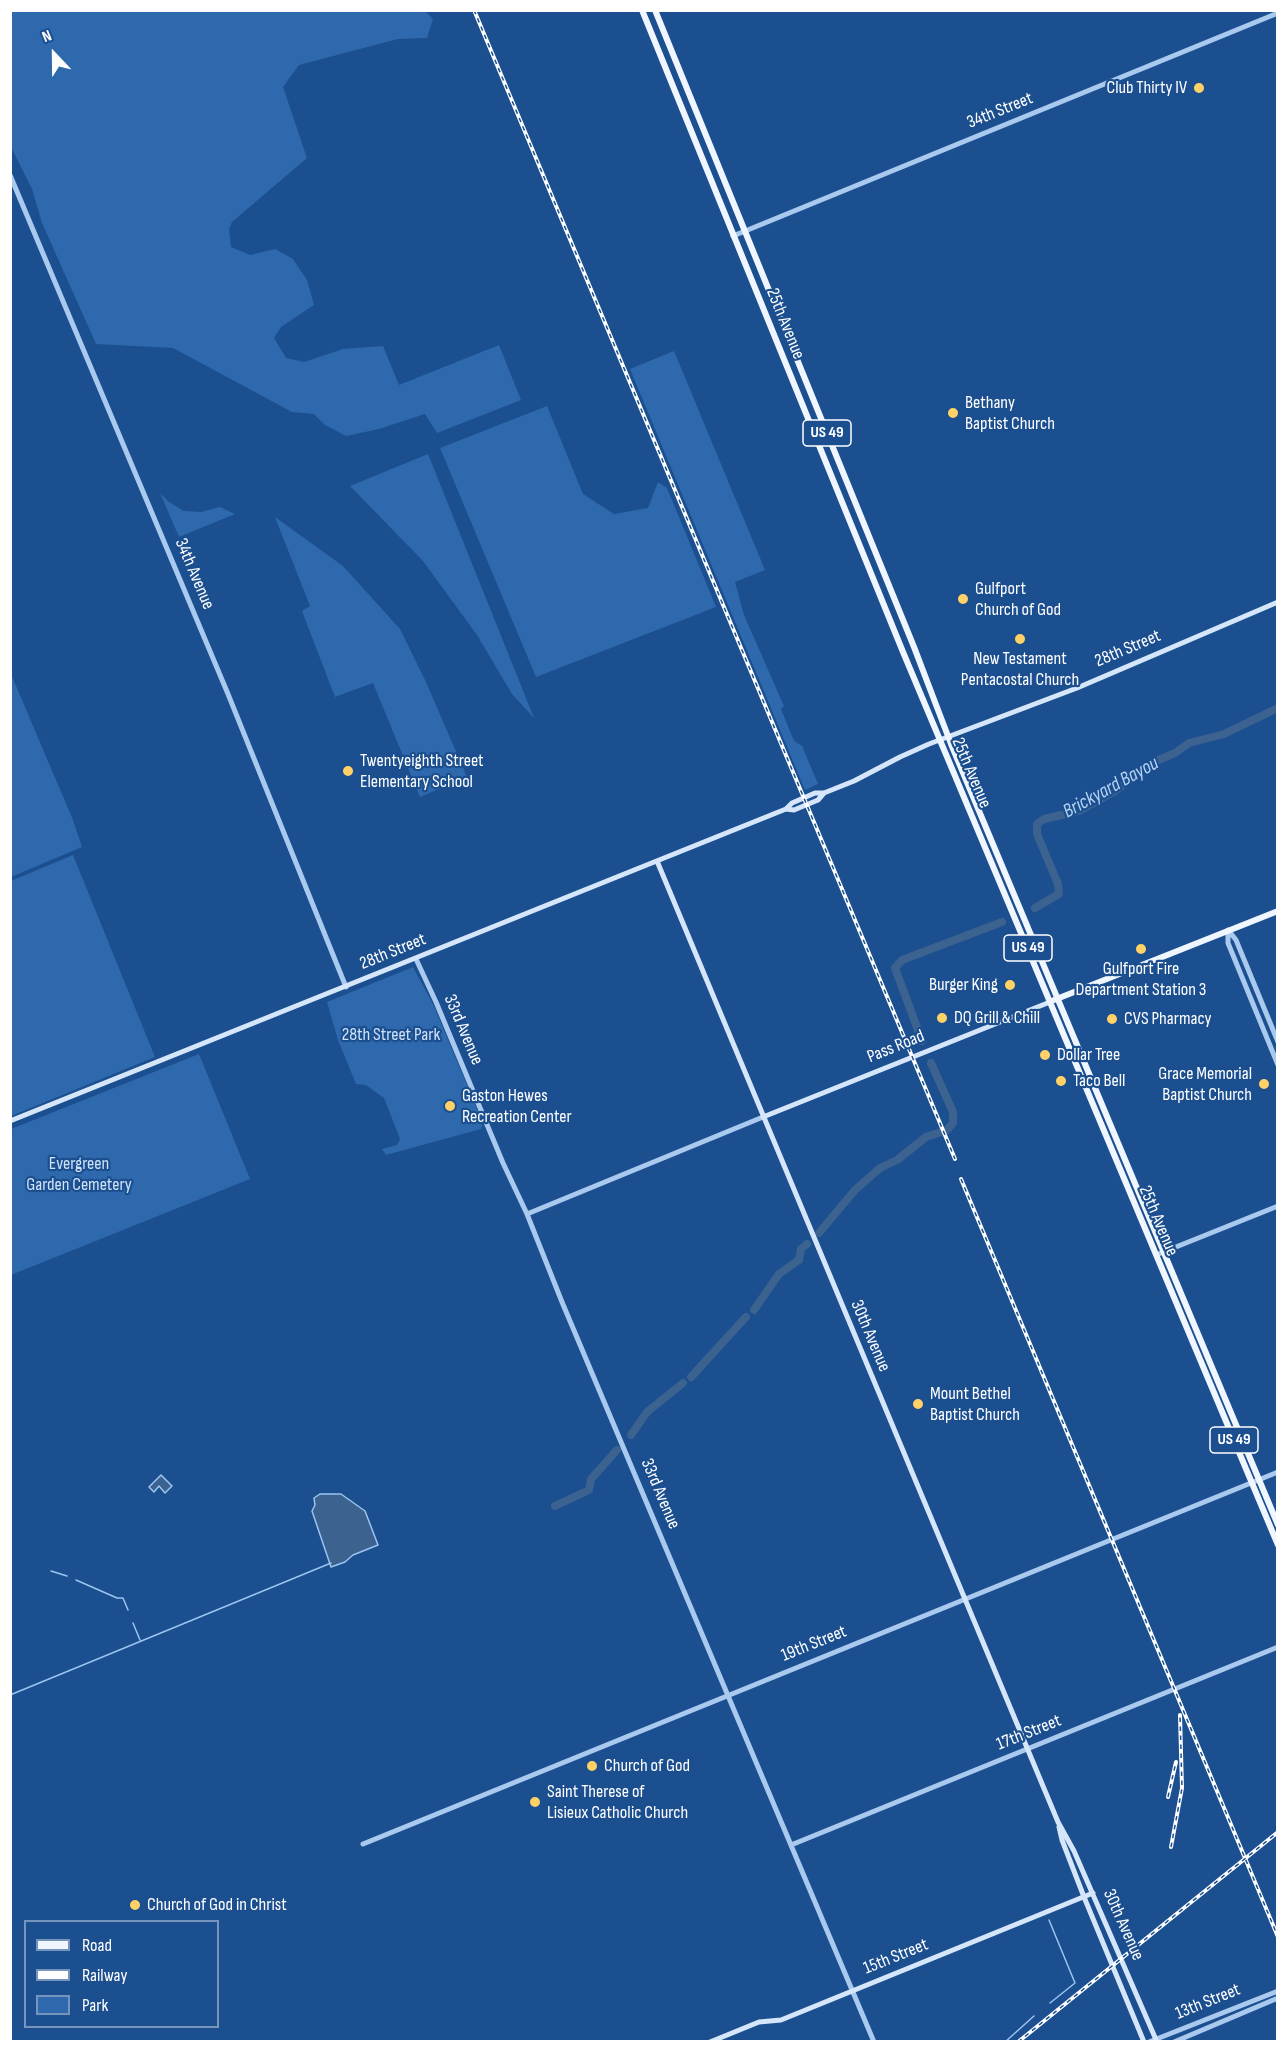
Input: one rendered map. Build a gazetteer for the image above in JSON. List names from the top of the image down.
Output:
{
  "streets": {
    "main road": [
      "25th Avenue",
      "US 49",
      "28th Street",
      "Pass Road",
      "30th Avenue",
      "15th Street"
    ],
    "street": [
      "34th Street",
      "34th Avenue",
      "33rd Avenue",
      "19th Street",
      "17th Street",
      "13th Street"
    ]
  },
  "crossings": [
    ["34th Street", "25th Avenue"],
    ["25th Avenue", "28th Street"],
    ["25th Avenue", "Pass Road"],
    ["25th Avenue", "19th Street"],
    ["34th Avenue", "28th Street"],
    ["28th Street", "33rd Avenue"],
    ["28th Street", "30th Avenue"],
    ["33rd Avenue", "Pass Road"],
    ["33rd Avenue", "19th Street"],
    ["33rd Avenue", "17th Street"],
    ["33rd Avenue", "15th Street"],
    ["Pass Road", "30th Avenue"],
    ["30th Avenue", "19th Street"],
    ["30th Avenue", "17th Street"],
    ["30th Avenue", "15th Street"],
    ["30th Avenue", "13th Street"]
  ],
  "water": ["Brickyard Bayou"],
  "parks": ["28th Street Park", "Evergreen Garden Cemetery"],
  "places": [
    "Club Thirty IV",
    "Bethany Baptist Church",
    "Gulfport Church of God",
    "New Testament Pentacostal Church",
    "Twentyeighth Street Elementary School",
    "Gulfport Fire Department Station 3",
    "Burger King",
    "DQ Grill & Chill",
    "CVS Pharmacy",
    "Dollar Tree",
    "Taco Bell",
    "Grace Memorial Baptist Church",
    "Gaston Hewes Recreation Center",
    "Mount Bethel Baptist Church",
    "Church of God",
    "Saint Therese of Lisieux Catholic Church",
    "Church of God in Christ"
  ],
  "legend": ["Road", "Railway", "Park"],
  "north": "top"
}
